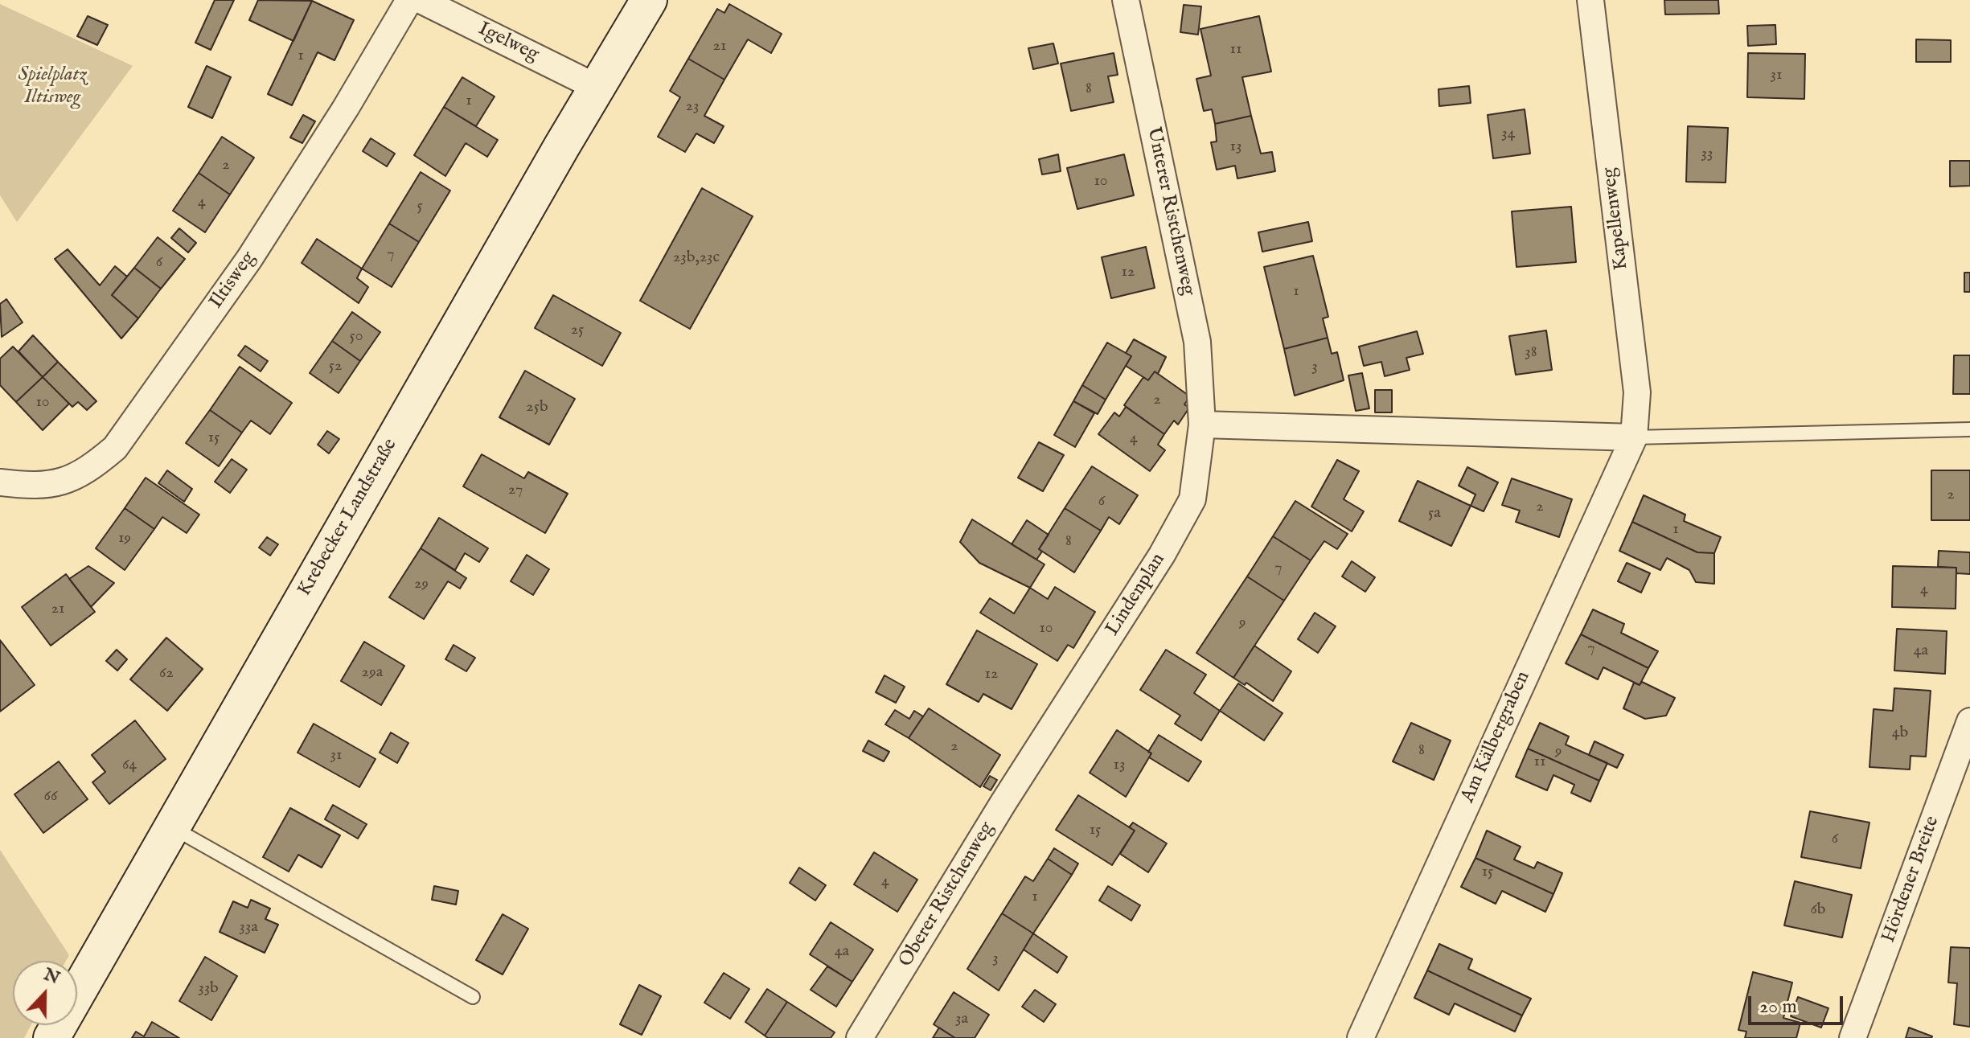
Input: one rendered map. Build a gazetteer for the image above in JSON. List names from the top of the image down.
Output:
{
  "streets": {
    "main road": ["Krebecker Landstraße"],
    "street": [
      "Igelweg",
      "Unterer Ristchenweg",
      "Kapellenweg",
      "Iltisweg",
      "Lindenplan",
      "Am Kälbergraben",
      "Hördener Breite",
      "Oberer Ristchenweg"
    ]
  },
  "crossings": [
    ["Igelweg", "Krebecker Landstraße"],
    ["Unterer Ristchenweg", "Lindenplan"],
    ["Kapellenweg", "Am Kälbergraben"],
    ["Lindenplan", "Oberer Ristchenweg"]
  ],
  "parks": ["Spielplatz Iltisweg"],
  "house_numbers": [
    "21",
    "11",
    "1",
    "31",
    "8",
    "1",
    "23",
    "34",
    "13",
    "33",
    "2",
    "10",
    "4",
    "5",
    "7",
    "23b,23c",
    "6",
    "12",
    "1",
    "25",
    "50",
    "38",
    "52",
    "3",
    "2",
    "10",
    "25b",
    "15",
    "4",
    "27",
    "2",
    "6",
    "2",
    "5a",
    "1",
    "19",
    "8",
    "7",
    "29",
    "4",
    "21",
    "9",
    "10",
    "7",
    "4a",
    "29a",
    "62",
    "12",
    "4b",
    "2",
    "8",
    "9",
    "31",
    "11",
    "64",
    "13",
    "66",
    "15",
    "6",
    "15",
    "4",
    "1",
    "6b",
    "33a",
    "4a",
    "3",
    "33b",
    "3a"
  ],
  "scale_bar": "20 m",
  "north": "top"
}
